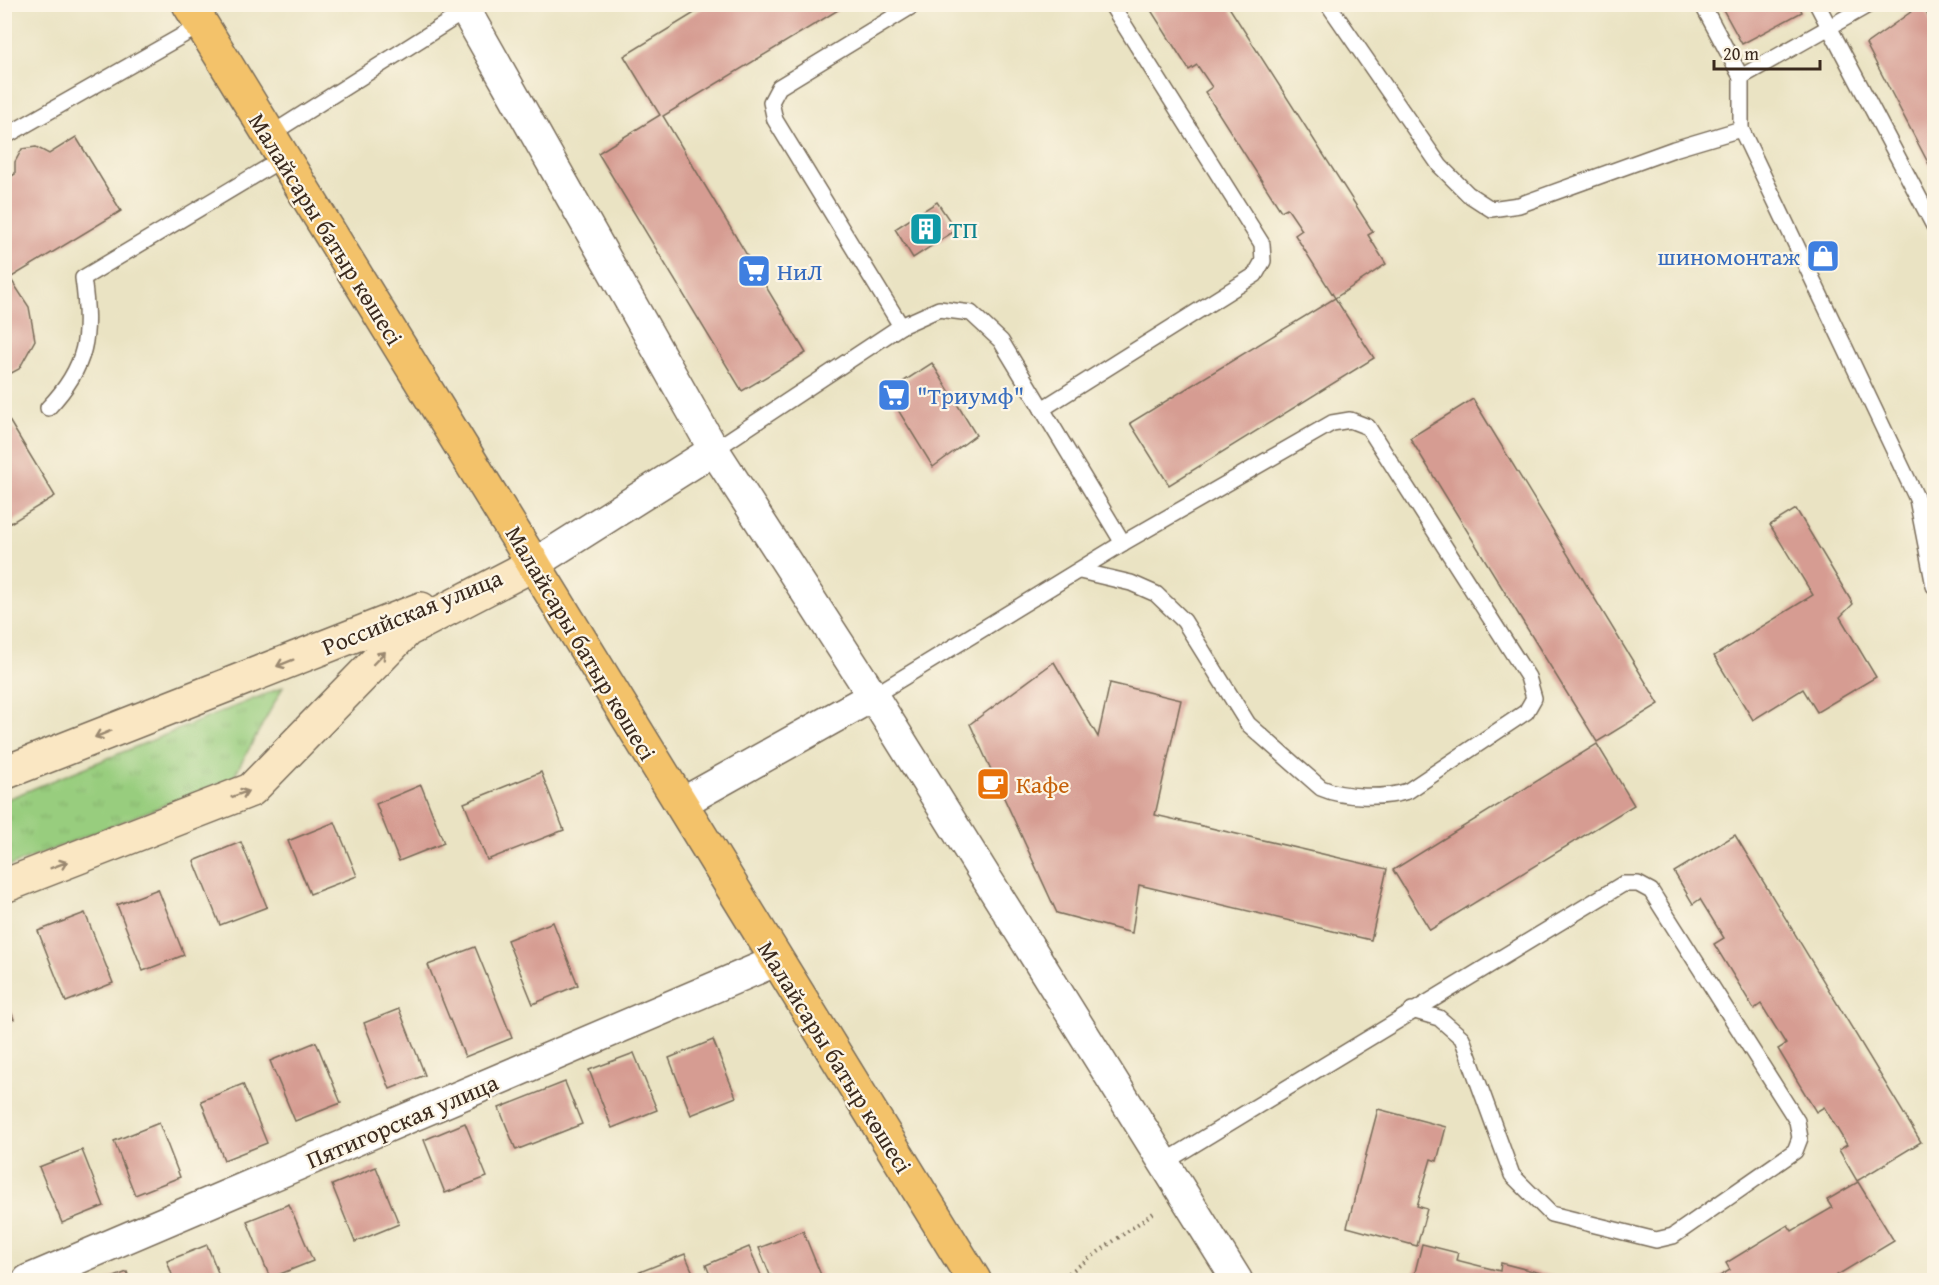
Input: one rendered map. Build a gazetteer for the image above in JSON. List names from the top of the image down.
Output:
{
  "streets": {
    "main road": ["Малайсары батыр көшесі"],
    "street": ["Российская улица", "Пятигорская улица"]
  },
  "crossings": [
    ["Малайсары батыр көшесі", "Российская улица"],
    ["Малайсары батыр көшесі", "Пятигорская улица"]
  ],
  "places": {
    "building": ["ТП"],
    "shop": ["шиномонтаж"],
    "supermarket": ["НиЛ", "\"Триумф\""],
    "cafe": ["Кафе"]
  },
  "scale_bar": "20 m"
}
